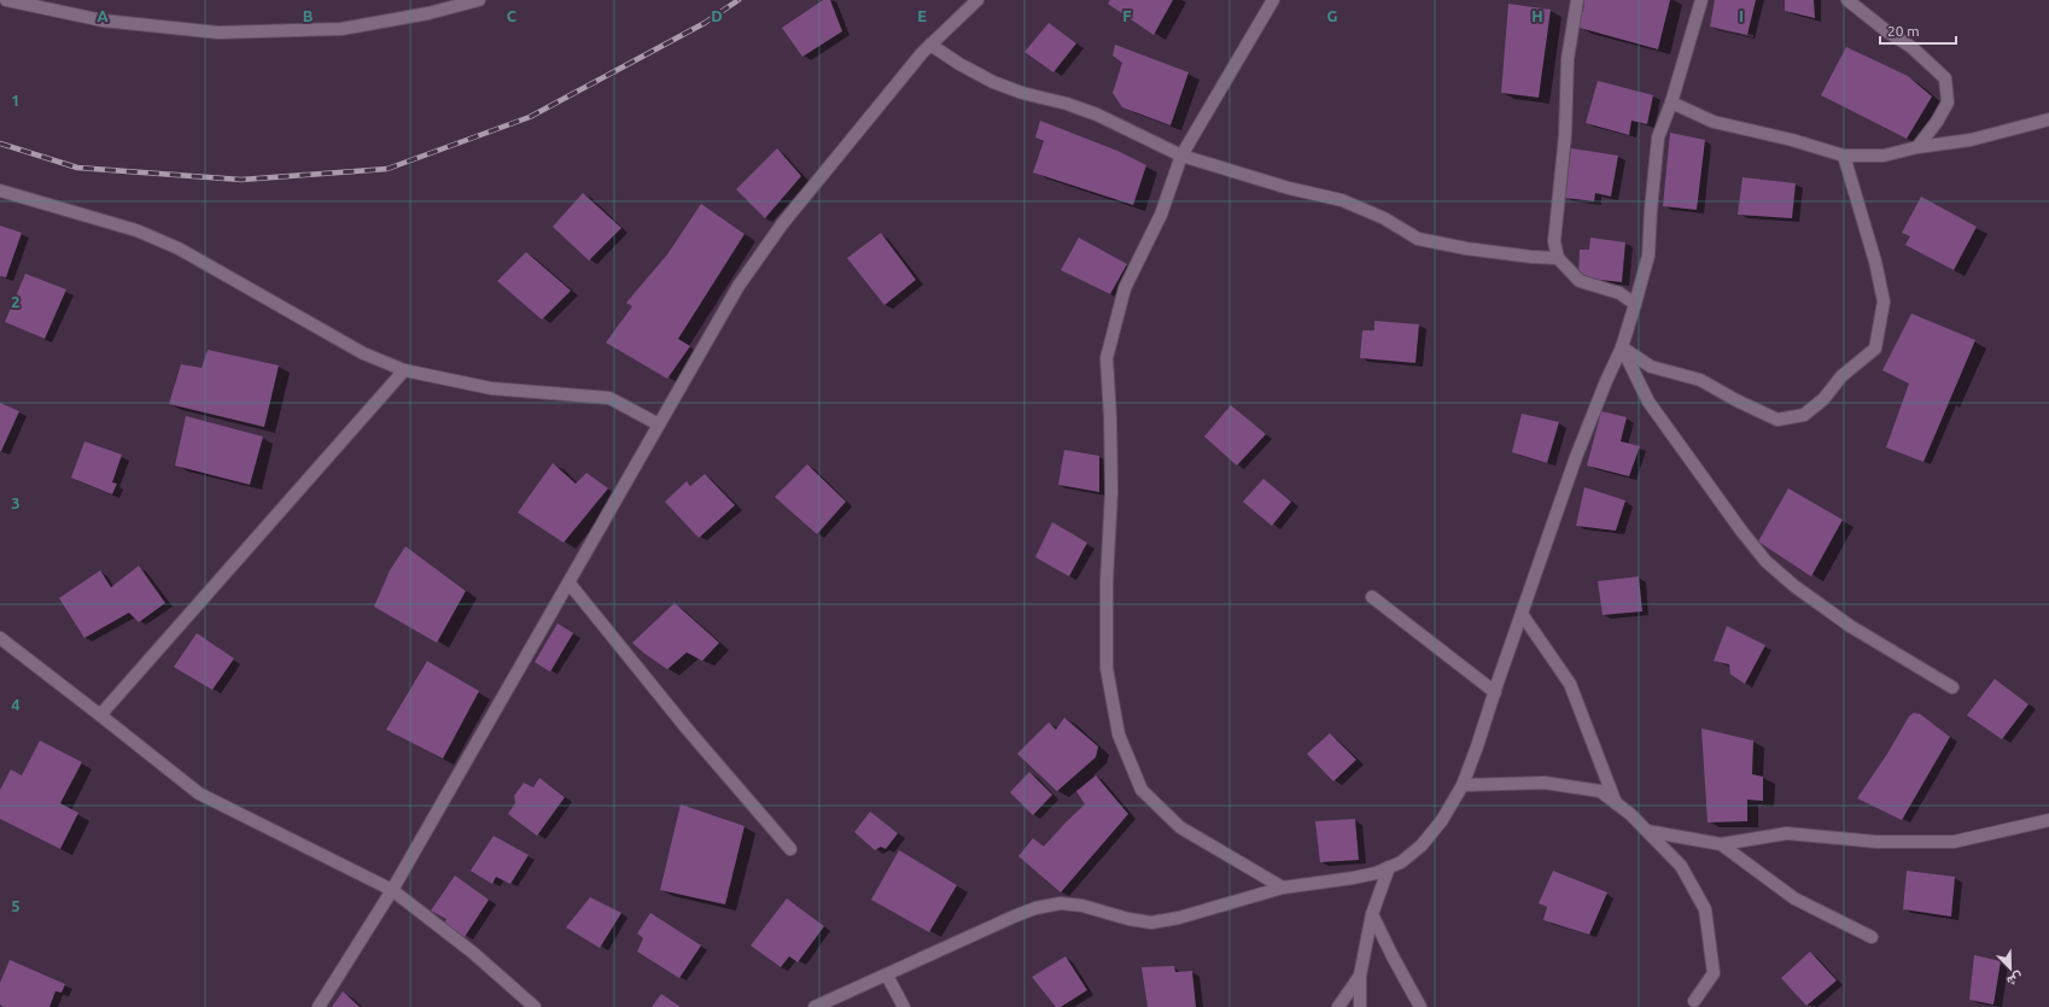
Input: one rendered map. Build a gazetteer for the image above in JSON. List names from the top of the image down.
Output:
{
  "scale_bar": "20 m",
  "north": "bottom right",
  "grid": {
    "columns": [
      "A",
      "B",
      "C",
      "D",
      "E",
      "F",
      "G",
      "H",
      "I"
    ],
    "rows": [
      "1",
      "2",
      "3",
      "4",
      "5"
    ]
  }
}
